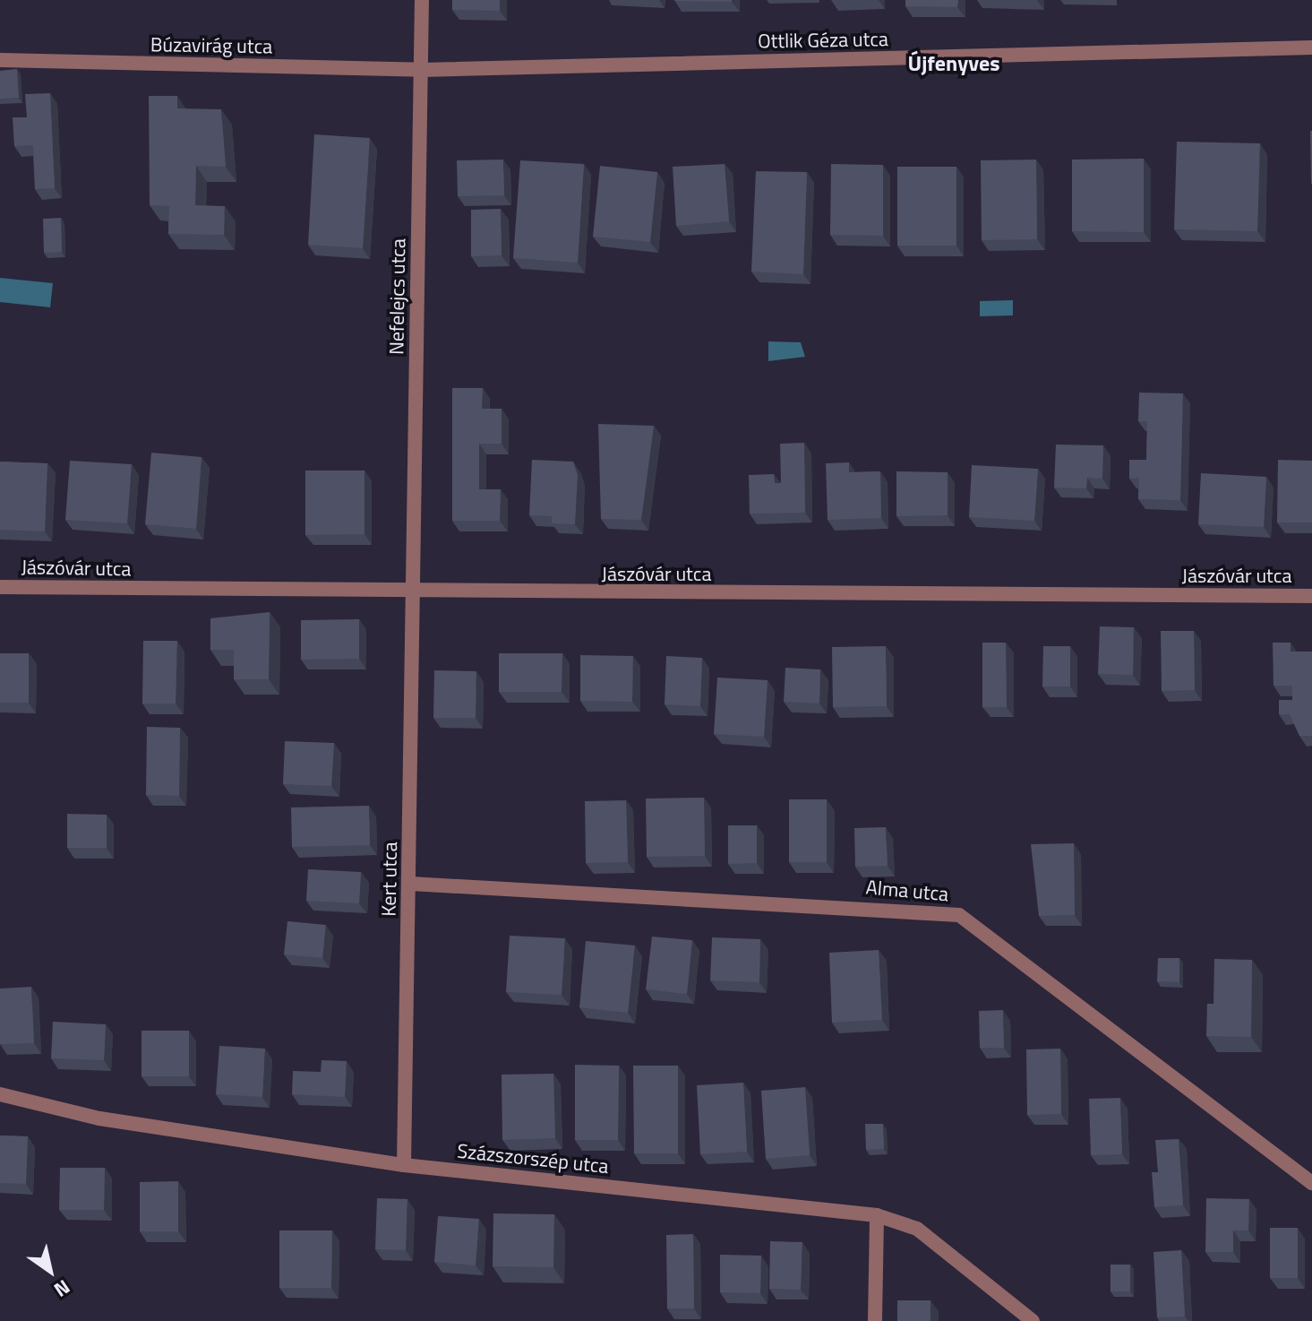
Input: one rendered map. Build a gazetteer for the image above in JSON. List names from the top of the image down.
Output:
{
  "streets": {
    "street": [
      "Ottlik Géza utca",
      "Búzavirág utca",
      "Nefelejcs utca",
      "Jászóvár utca",
      "Kert utca",
      "Alma utca",
      "Százszorszép utca"
    ]
  },
  "crossings": [
    ["Ottlik Géza utca", "Búzavirág utca"],
    ["Ottlik Géza utca", "Nefelejcs utca"],
    ["Búzavirág utca", "Nefelejcs utca"],
    ["Nefelejcs utca", "Jászóvár utca"],
    ["Nefelejcs utca", "Kert utca"],
    ["Jászóvár utca", "Kert utca"],
    ["Kert utca", "Alma utca"],
    ["Kert utca", "Százszorszép utca"]
  ],
  "districts": ["Újfenyves"],
  "north": "bottom right"
}
